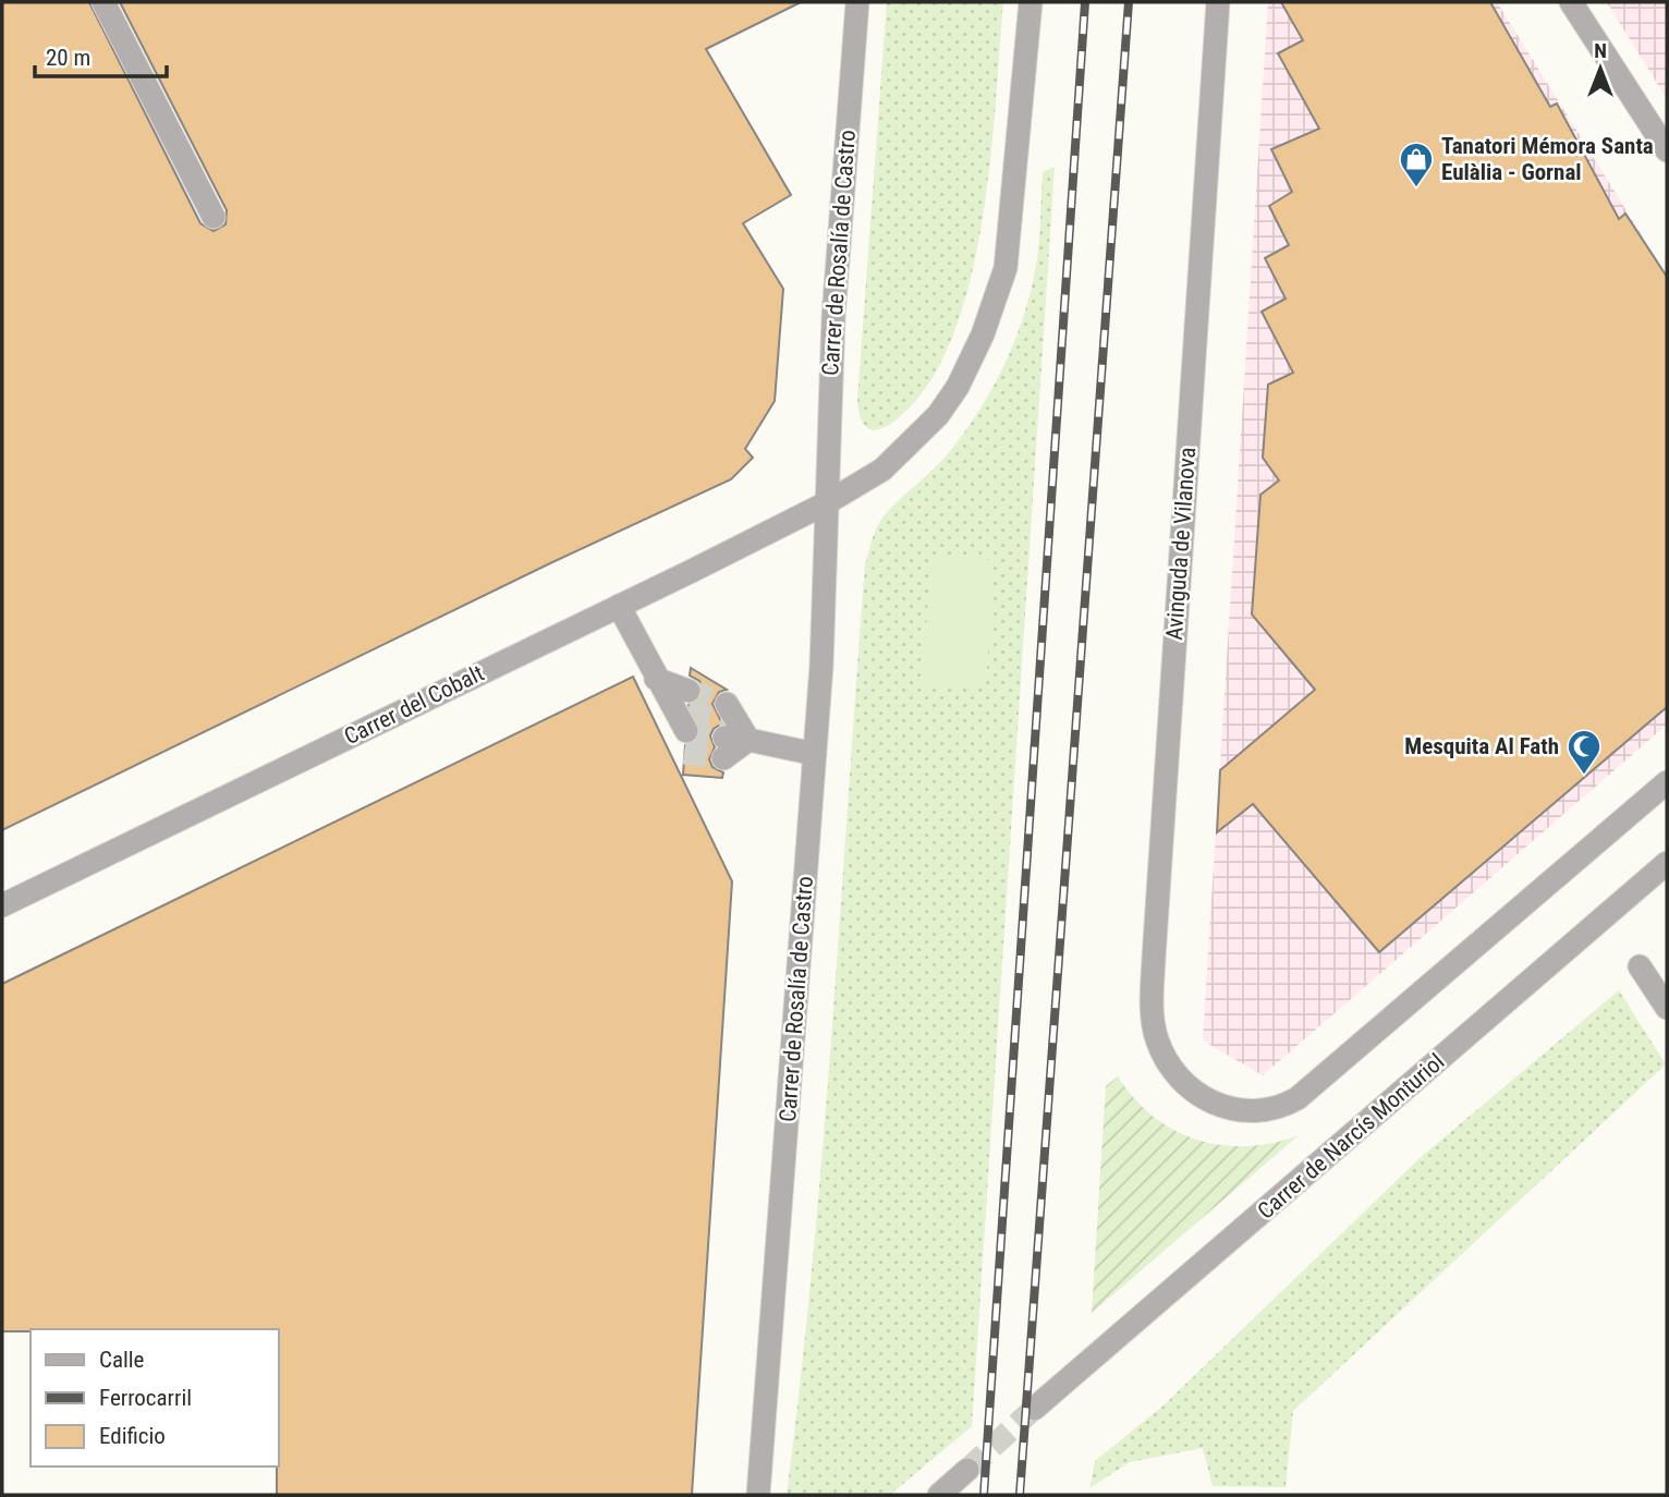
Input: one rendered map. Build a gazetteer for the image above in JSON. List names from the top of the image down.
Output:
{
  "streets": {
    "street": [
      "Carrer de Rosalía de Castro",
      "Avinguda de Vilanova",
      "Carrer del Cobalt",
      "Carrer de Narcís Monturiol"
    ]
  },
  "crossings": [
    ["Carrer de Rosalía de Castro", "Carrer del Cobalt"]
  ],
  "places": {
    "shop": ["Tanatori Mémora Santa Eulàlia - Gornal"],
    "mosque": ["Mesquita Al Fath"]
  },
  "legend": ["Calle", "Ferrocarril", "Edificio"],
  "scale_bar": "20 m",
  "north": "top"
}
